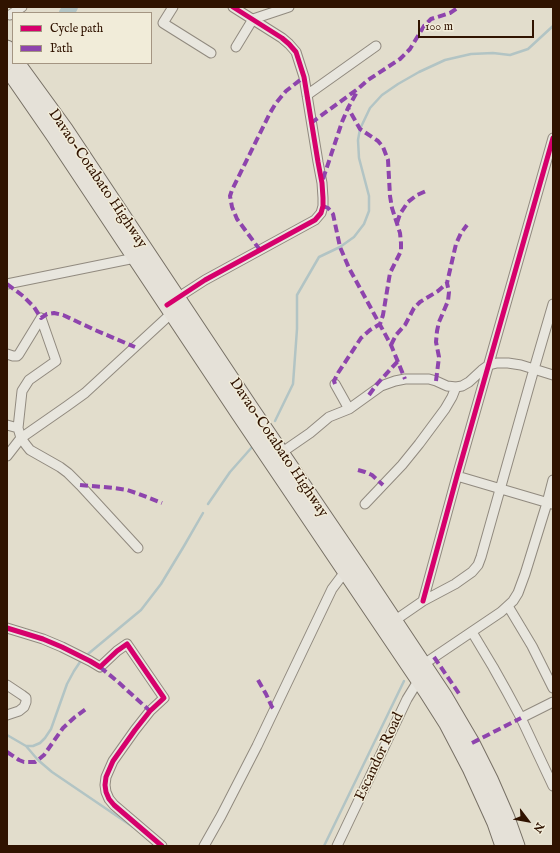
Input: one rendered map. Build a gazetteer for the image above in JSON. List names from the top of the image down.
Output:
{
  "streets": {
    "highway": ["Davao-Cotabato Highway"],
    "street": ["Escandor Road"]
  },
  "crossings": [
    ["Davao-Cotabato Highway", "Escandor Road"]
  ],
  "legend": ["Cycle path", "Path"],
  "scale_bar": "100 m",
  "north": "bottom right"
}
